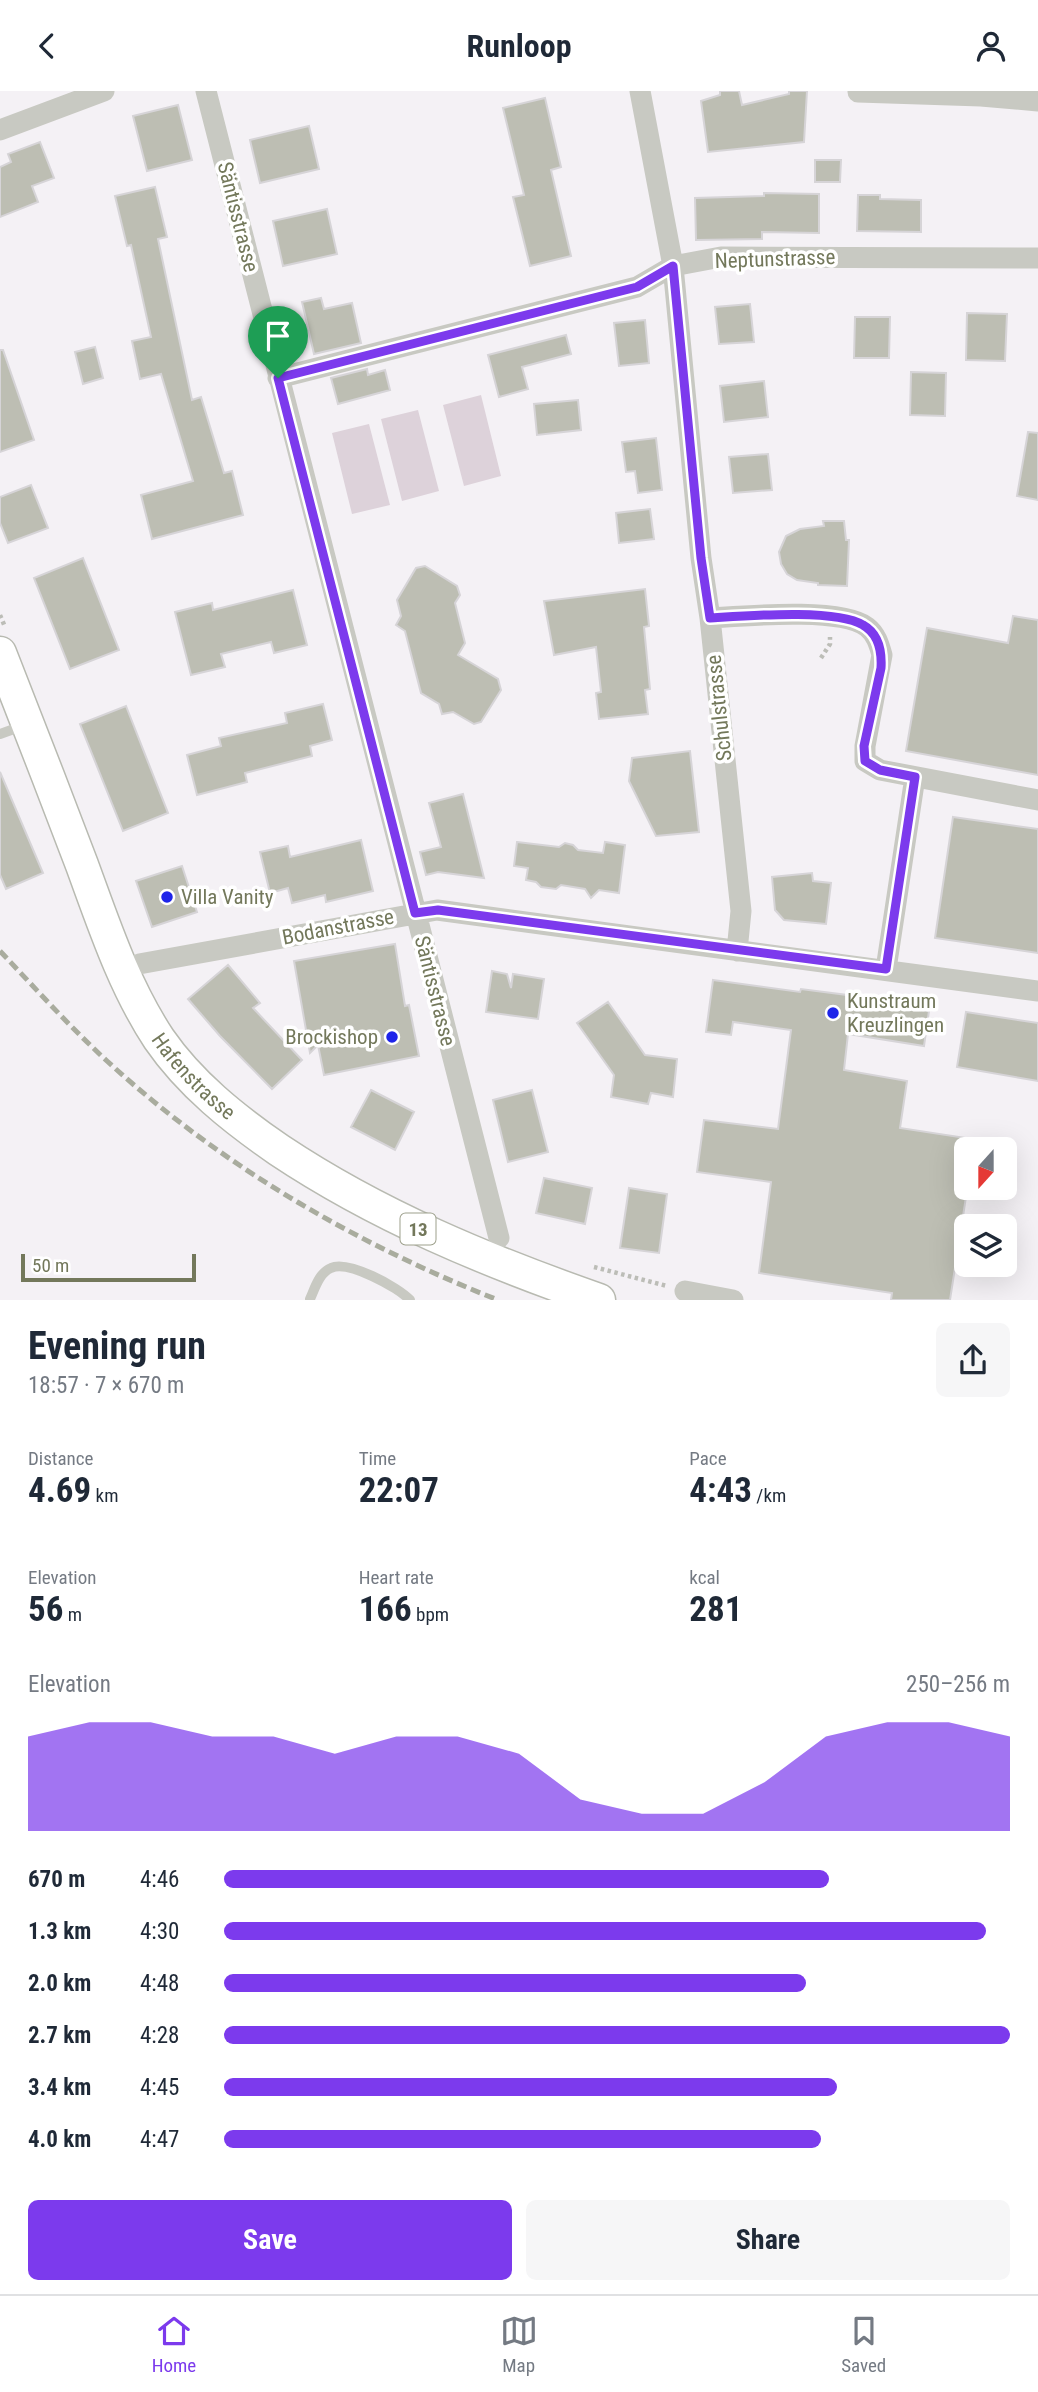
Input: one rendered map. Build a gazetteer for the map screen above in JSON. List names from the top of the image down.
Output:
{
  "streets": {
    "main road": ["Hafenstrasse", "13"],
    "street": [
      "Säntisstrasse",
      "Neptunstrasse",
      "Schulstrasse",
      "Bodanstrasse"
    ]
  },
  "crossings": [
    ["Säntisstrasse", "Neptunstrasse"],
    ["Säntisstrasse", "Bodanstrasse"],
    ["Neptunstrasse", "Schulstrasse"],
    ["Schulstrasse", "Bodanstrasse"]
  ],
  "places": ["Villa Vanity", "Kunstraum Kreuzlingen", "Brockishop"],
  "scale_bar": "50 m",
  "north": "bottom",
  "page": {
    "header": "Runloop",
    "scale": "50 m",
    "heading": ["Evening run", "18:57 · 7 × 670 m"],
    "stats": [
      ["Distance", "4.69 km"],
      ["Time", "22:07"],
      ["Pace", "4:43 /km"],
      ["Elevation", "56 m"],
      ["Heart rate", "166 bpm"],
      ["kcal", "281"]
    ],
    "chart": ["Elevation", "250–256 m"],
    "list": [
      {
        "name": "670 m",
        "note": "4:46"
      },
      {
        "name": "1.3 km",
        "note": "4:30"
      },
      {
        "name": "2.0 km",
        "note": "4:48"
      },
      {
        "name": "2.7 km",
        "note": "4:28"
      },
      {
        "name": "3.4 km",
        "note": "4:45"
      },
      {
        "name": "4.0 km",
        "note": "4:47"
      }
    ],
    "buttons": ["Save", "Share"],
    "tabs": ["Home", "Map", "Saved"]
  }
}
